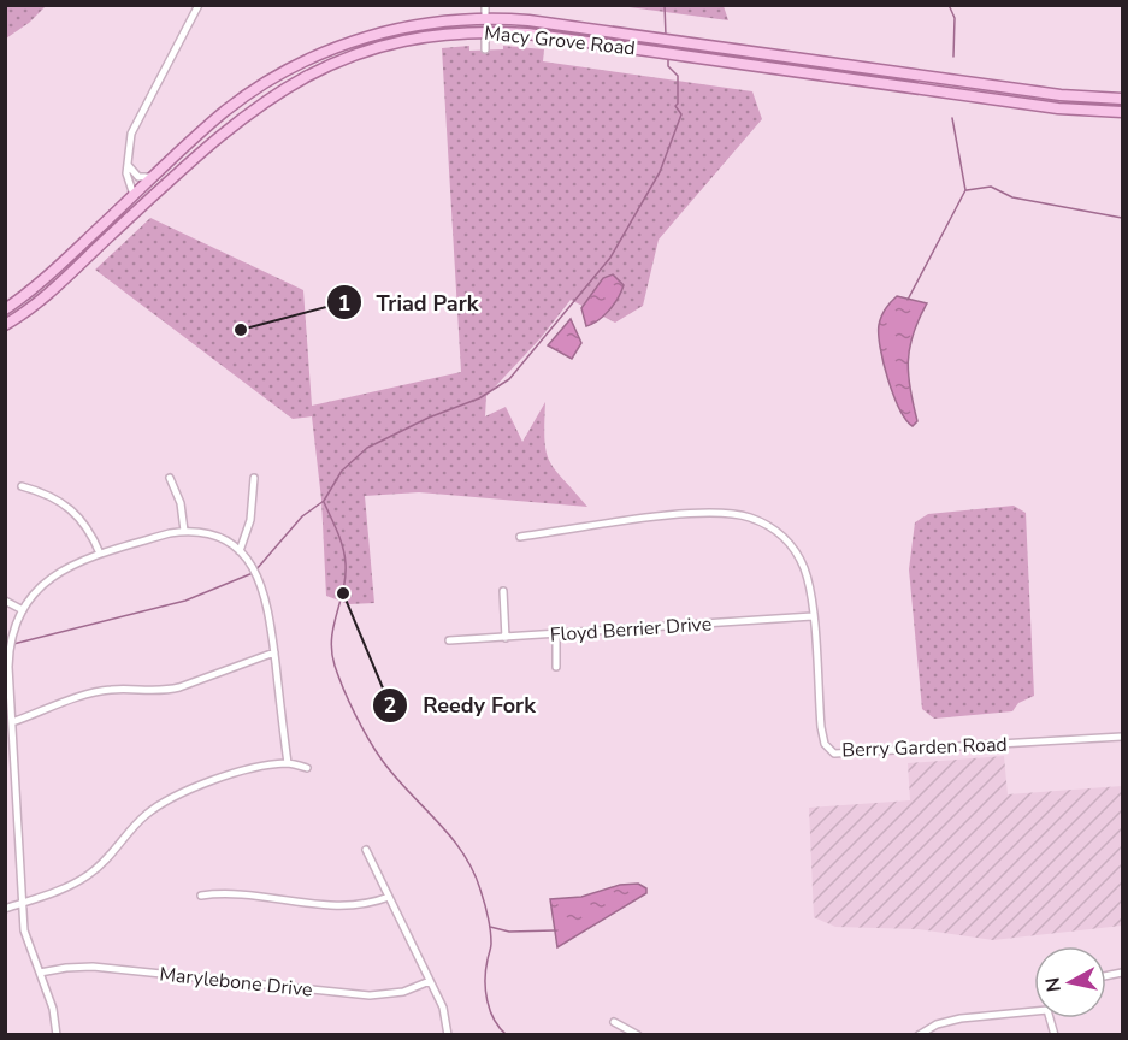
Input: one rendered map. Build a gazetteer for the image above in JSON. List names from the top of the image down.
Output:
{
  "streets": {
    "main road": ["Macy Grove Road"],
    "street": ["Floyd Berrier Drive", "Berry Garden Road", "Marylebone Drive"]
  },
  "crossings": [
    ["Floyd Berrier Drive", "Berry Garden Road"]
  ],
  "places": ["Triad Park", "Reedy Fork"],
  "north": "left"
}
